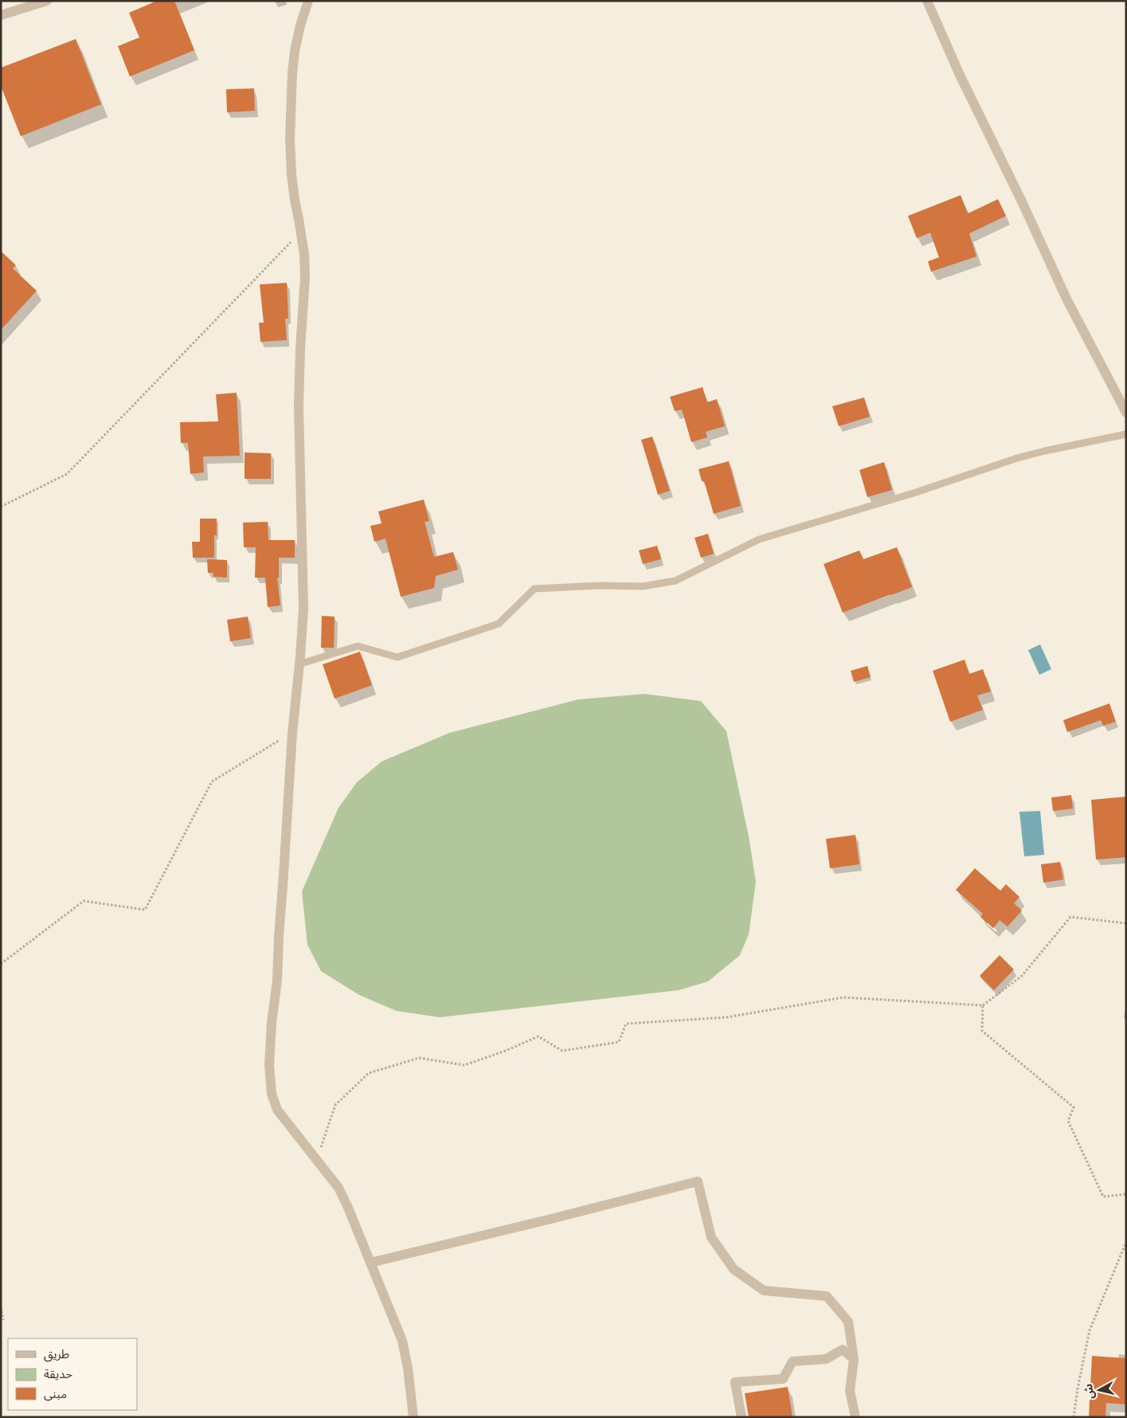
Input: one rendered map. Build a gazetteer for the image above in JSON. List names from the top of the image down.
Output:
{
  "legend": ["طريق", "حديقة", "مبنى"],
  "north": "left"
}
